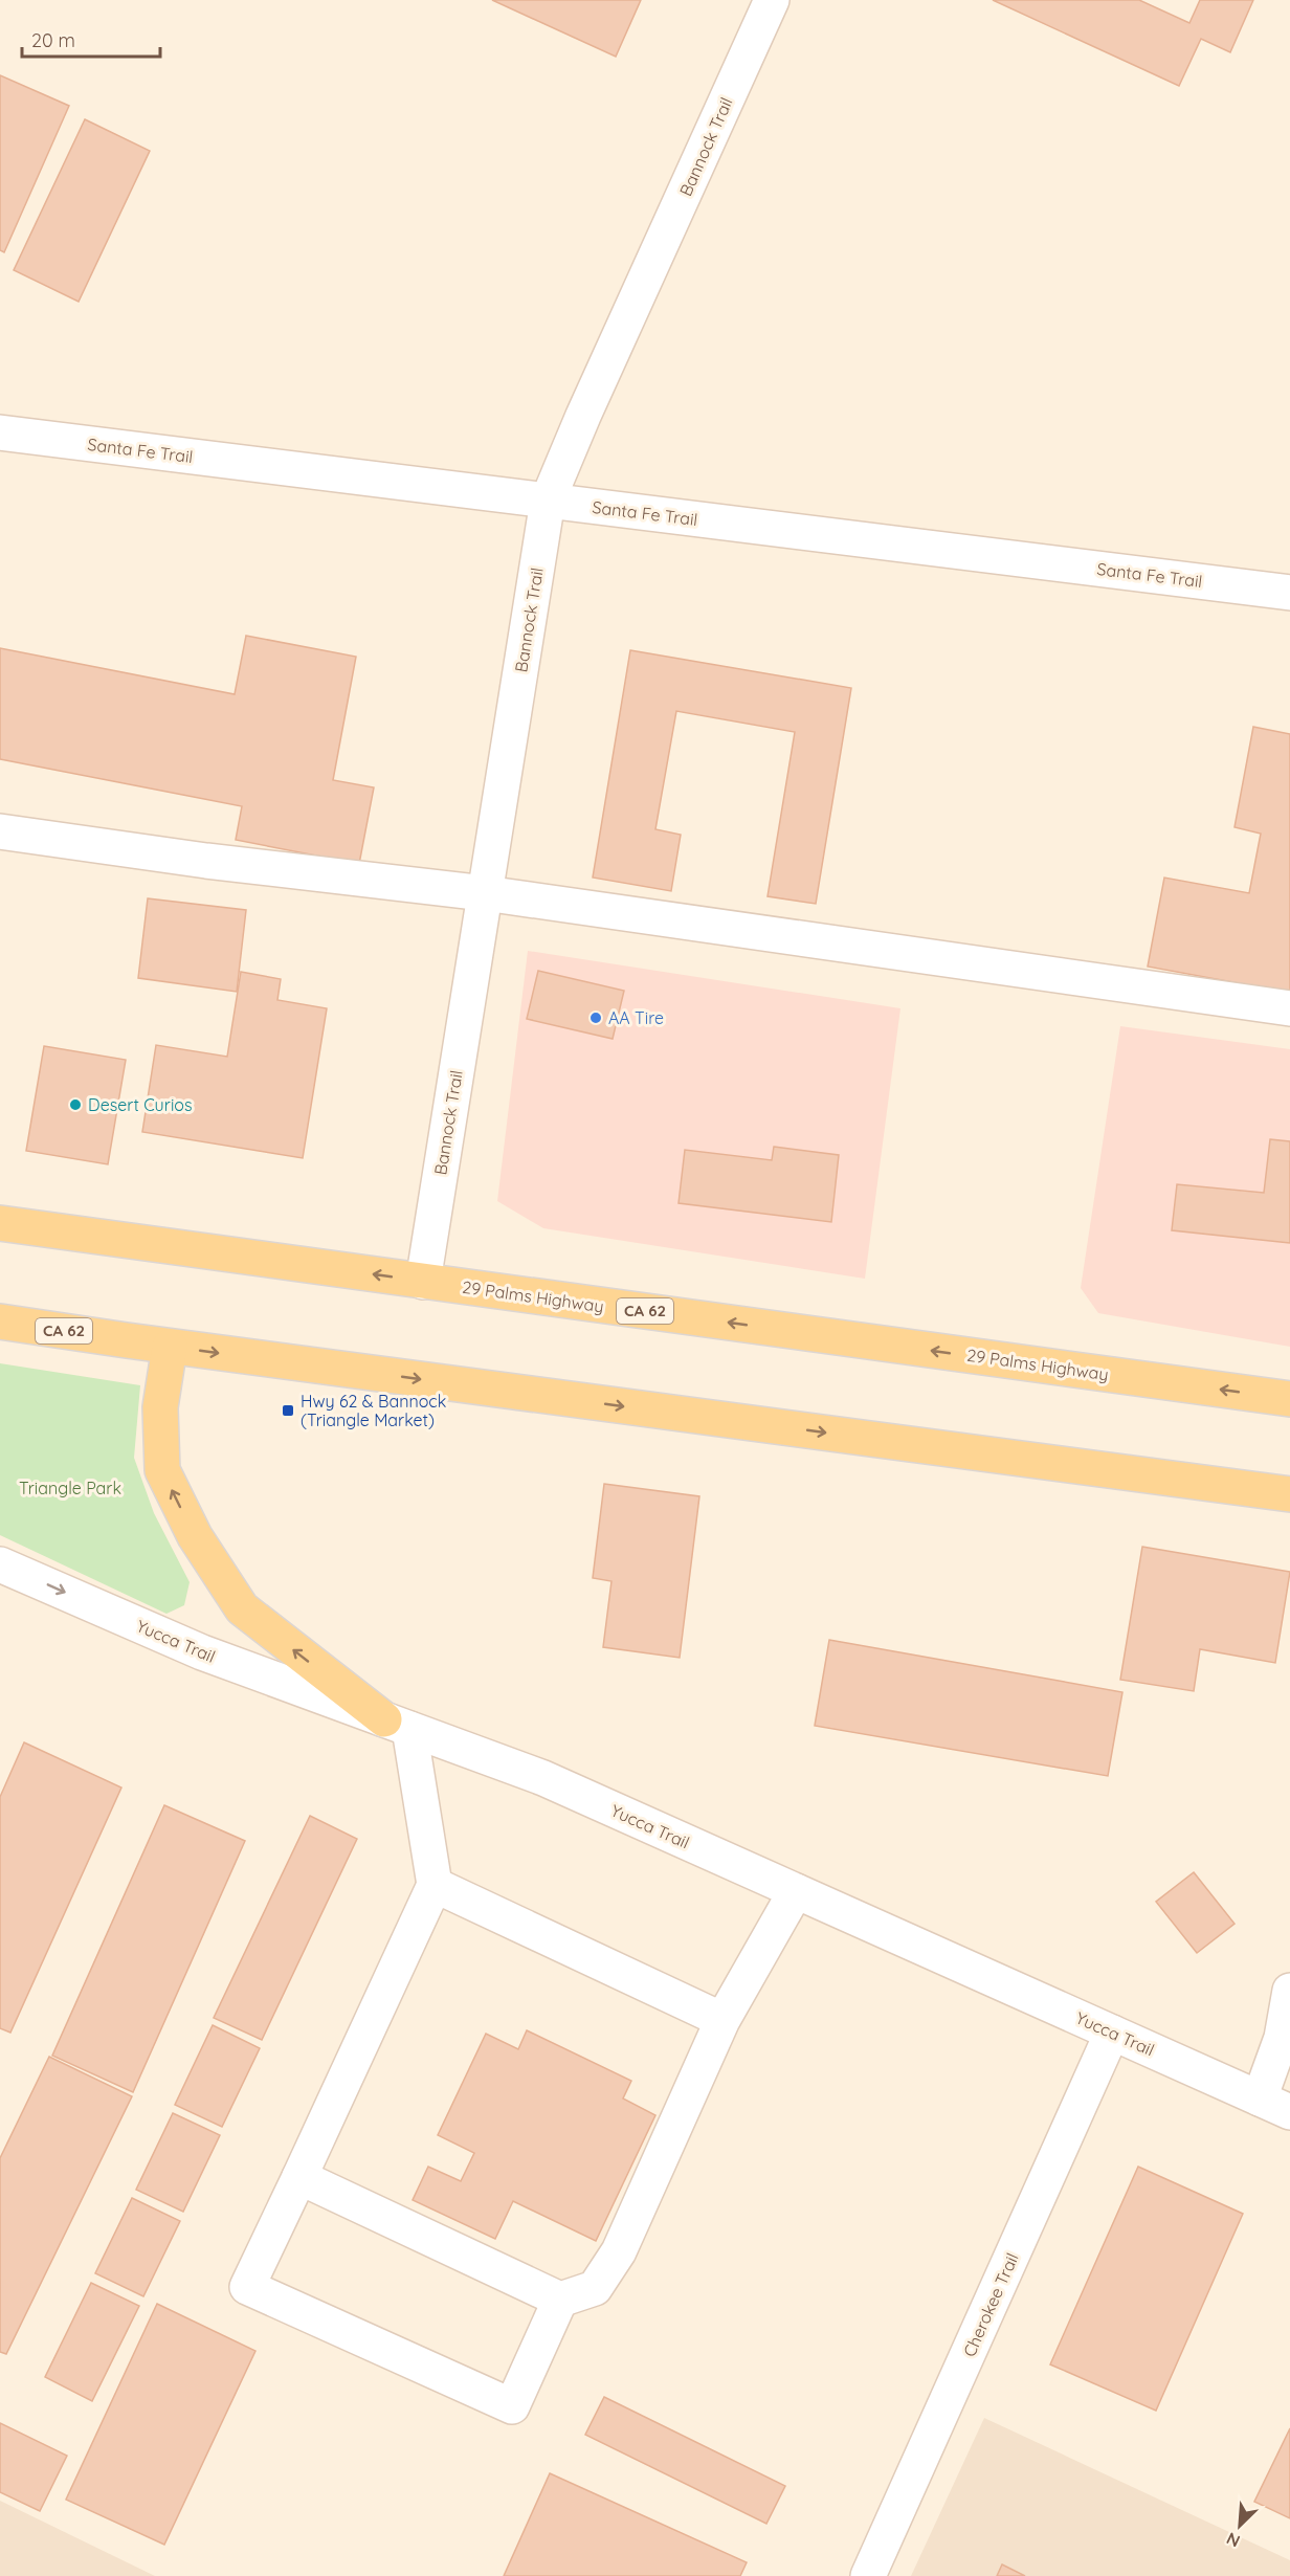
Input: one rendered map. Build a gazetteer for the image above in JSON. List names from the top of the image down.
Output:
{
  "streets": {
    "main road": ["29 Palms Highway", "CA 62"],
    "street": [
      "Bannock Trail",
      "Santa Fe Trail",
      "Yucca Trail",
      "Cherokee Trail"
    ]
  },
  "crossings": [
    ["Bannock Trail", "Santa Fe Trail"],
    ["Bannock Trail", "29 Palms Highway"],
    ["Yucca Trail", "Cherokee Trail"]
  ],
  "parks": ["Triangle Park"],
  "places": {
    "other": ["AA Tire", "Desert Curios"],
    "transit": ["Hwy 62 & Bannock (Triangle Market)"]
  },
  "scale_bar": "20 m",
  "north": "bottom left"
}
